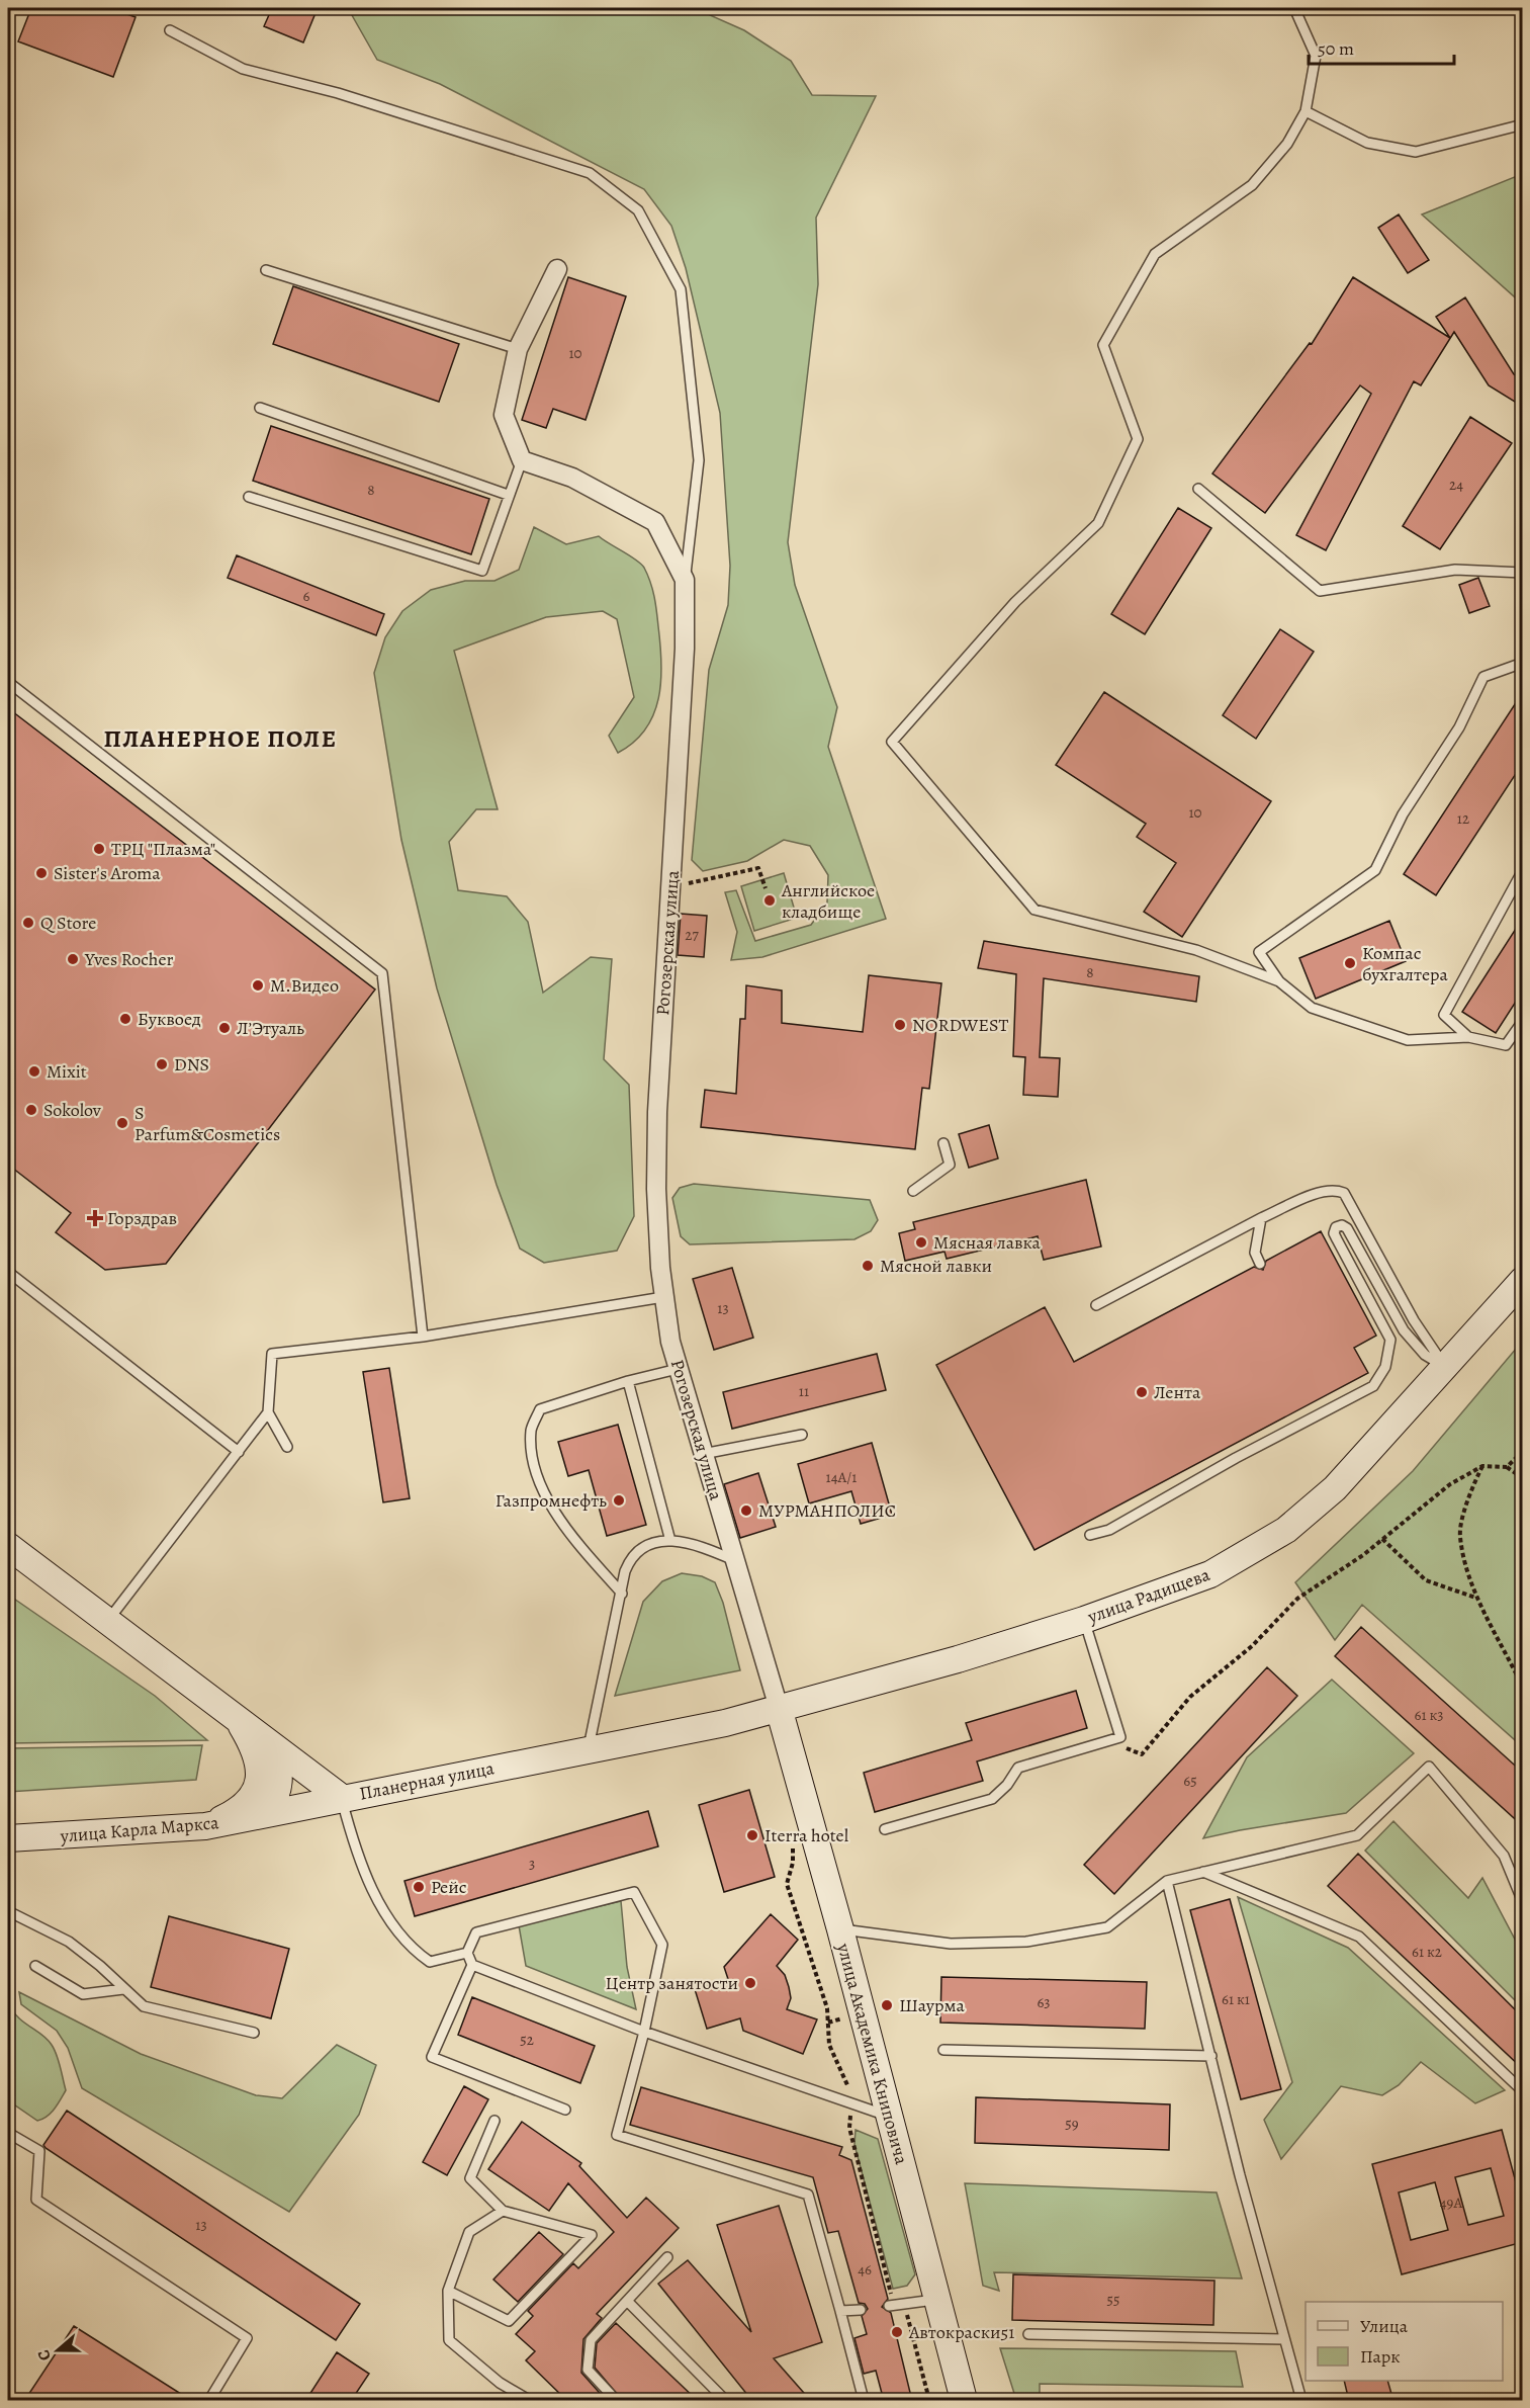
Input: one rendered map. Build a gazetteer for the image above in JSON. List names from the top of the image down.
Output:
{
  "streets": {
    "main road": [
      "улица Радищева",
      "Планерная улица",
      "улица Карла Маркса",
      "улица Академика Книповича"
    ],
    "street": ["Рогозерская улица"]
  },
  "crossings": [
    ["Рогозерская улица", "улица Радищева"],
    ["Рогозерская улица", "Планерная улица"],
    ["Рогозерская улица", "улица Академика Книповича"],
    ["улица Радищева", "Планерная улица"],
    ["улица Радищева", "улица Академика Книповича"],
    ["Планерная улица", "улица Карла Маркса"],
    ["Планерная улица", "улица Академика Книповича"]
  ],
  "districts": ["ПЛАНЕРНОЕ ПОЛЕ"],
  "places": {
    "other": [
      "ТРЦ \"Плазма\"",
      "Sister's Aroma",
      "Английское кладбище",
      "Q Store",
      "Yves Rocher",
      "Компас бухгалтера",
      "M.Видео",
      "Буквоед",
      "NORDWEST",
      "Л’Этуаль",
      "DNS",
      "Mixit",
      "Sokolov",
      "S Parfum&Cosmetics",
      "Мясная лавка",
      "Мясной лавки",
      "Лента",
      "Газпромнефть",
      "МУРМАНПОЛИС",
      "Iterra hotel",
      "Рейс",
      "Центр занятости",
      "Шаурма",
      "Автокраски51"
    ],
    "health": ["Горздрав"]
  },
  "house_numbers": [
    "10",
    "24",
    "8",
    "6",
    "10",
    "12",
    "27",
    "8",
    "13",
    "11",
    "14А/1",
    "61 к3",
    "65",
    "3",
    "61 к2",
    "61 к1",
    "63",
    "52",
    "59",
    "49А",
    "13",
    "46",
    "55"
  ],
  "legend": ["Улица", "Парк"],
  "scale_bar": "50 m",
  "north": "left"
}
